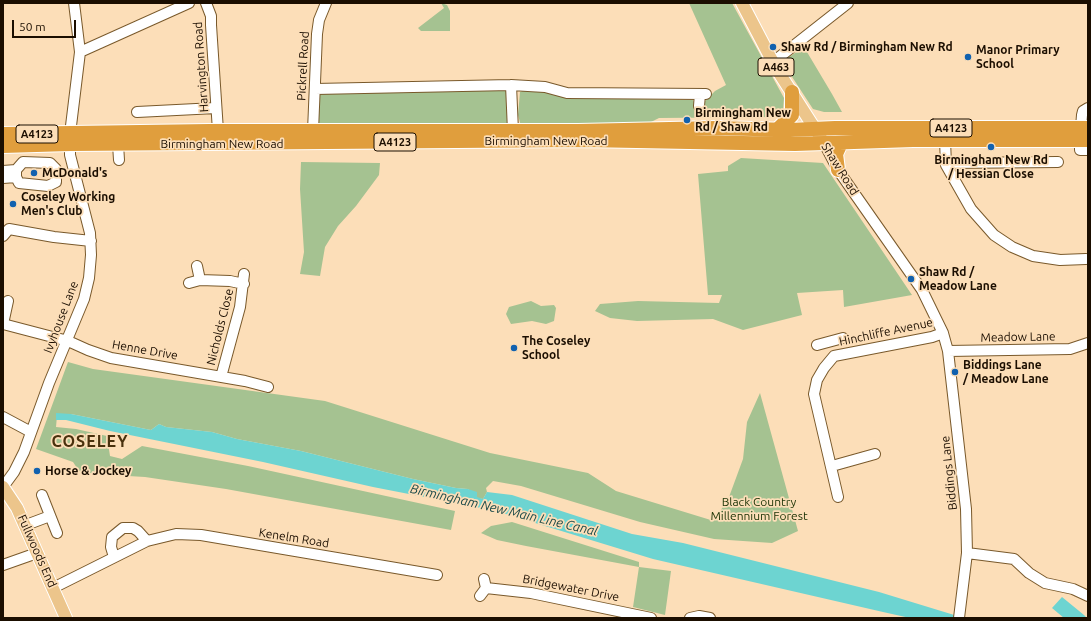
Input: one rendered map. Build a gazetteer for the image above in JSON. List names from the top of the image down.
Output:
{
  "streets": {
    "highway": ["A4123", "Birmingham New Road"],
    "main road": ["A463", "Shaw Road", "Fullwoods End"],
    "street": [
      "Pickrell Road",
      "Harvington Road",
      "Ivyhouse Lane",
      "Nicholds Close",
      "Hinchliffe Avenue",
      "Meadow Lane",
      "Henne Drive",
      "Biddings Lane",
      "Kenelm Road",
      "Bridgewater Drive"
    ]
  },
  "crossings": [
    ["Pickrell Road", "Birmingham New Road"],
    ["Harvington Road", "Birmingham New Road"],
    ["Birmingham New Road", "Shaw Road"],
    ["Birmingham New Road", "Ivyhouse Lane"],
    ["Shaw Road", "Hinchliffe Avenue"],
    ["Shaw Road", "Biddings Lane"],
    ["Ivyhouse Lane", "Henne Drive"],
    ["Ivyhouse Lane", "Fullwoods End"],
    ["Nicholds Close", "Henne Drive"],
    ["Hinchliffe Avenue", "Biddings Lane"],
    ["Meadow Lane", "Biddings Lane"],
    ["Kenelm Road", "Fullwoods End"]
  ],
  "districts": ["COSELEY"],
  "water": ["Birmingham New Main Line Canal"],
  "parks": ["Black Country Millennium Forest"],
  "places": [
    "Shaw Rd / Birmingham New Rd",
    "Manor Primary School",
    "Birmingham New Rd / Shaw Rd",
    "Birmingham New Rd / Hessian Close",
    "McDonald's",
    "Coseley Working Men's Club",
    "Shaw Rd / Meadow Lane",
    "The Coseley School",
    "Biddings Lane / Meadow Lane",
    "Horse & Jockey"
  ],
  "scale_bar": "50 m"
}
